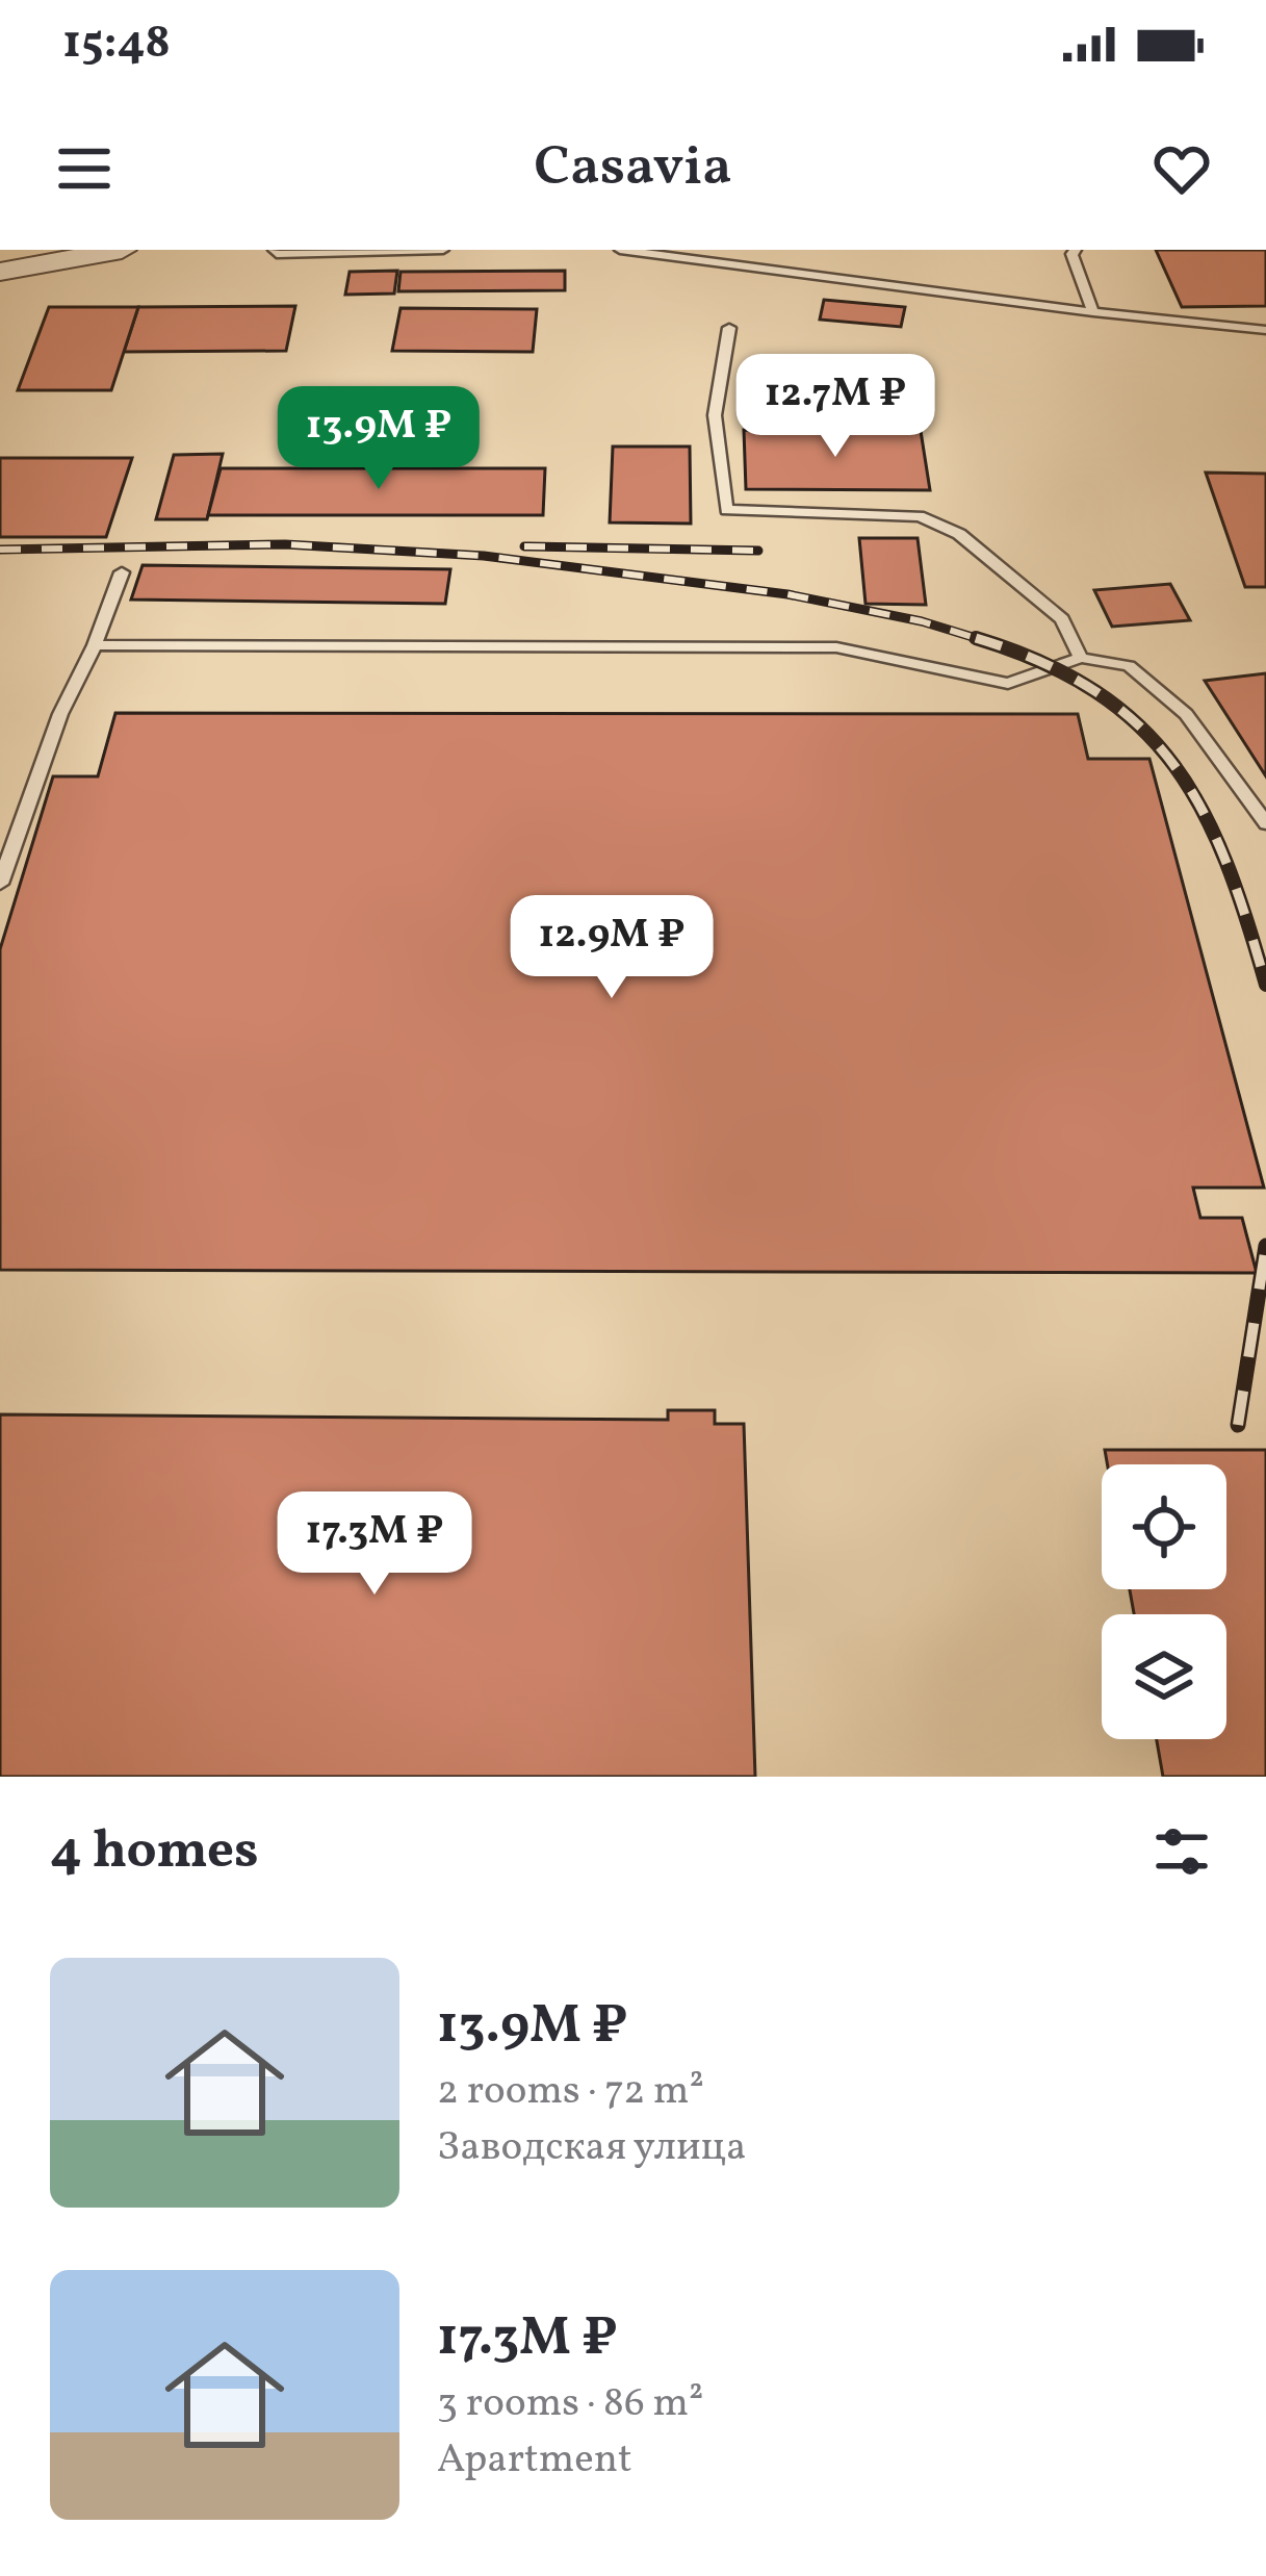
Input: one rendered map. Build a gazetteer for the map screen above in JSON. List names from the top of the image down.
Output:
{
  "page": {
    "status": "15:48",
    "header": "Casavia",
    "price": [
      "12.7M ₽",
      "13.9M ₽",
      "12.9M ₽",
      "17.3M ₽"
    ],
    "heading": "4 homes",
    "list": [
      {
        "name": "13.9M ₽",
        "note": "2 rooms · 72 m² · Заводская улица"
      },
      {
        "name": "17.3M ₽",
        "note": "3 rooms · 86 m² · Apartment"
      }
    ]
  }
}
